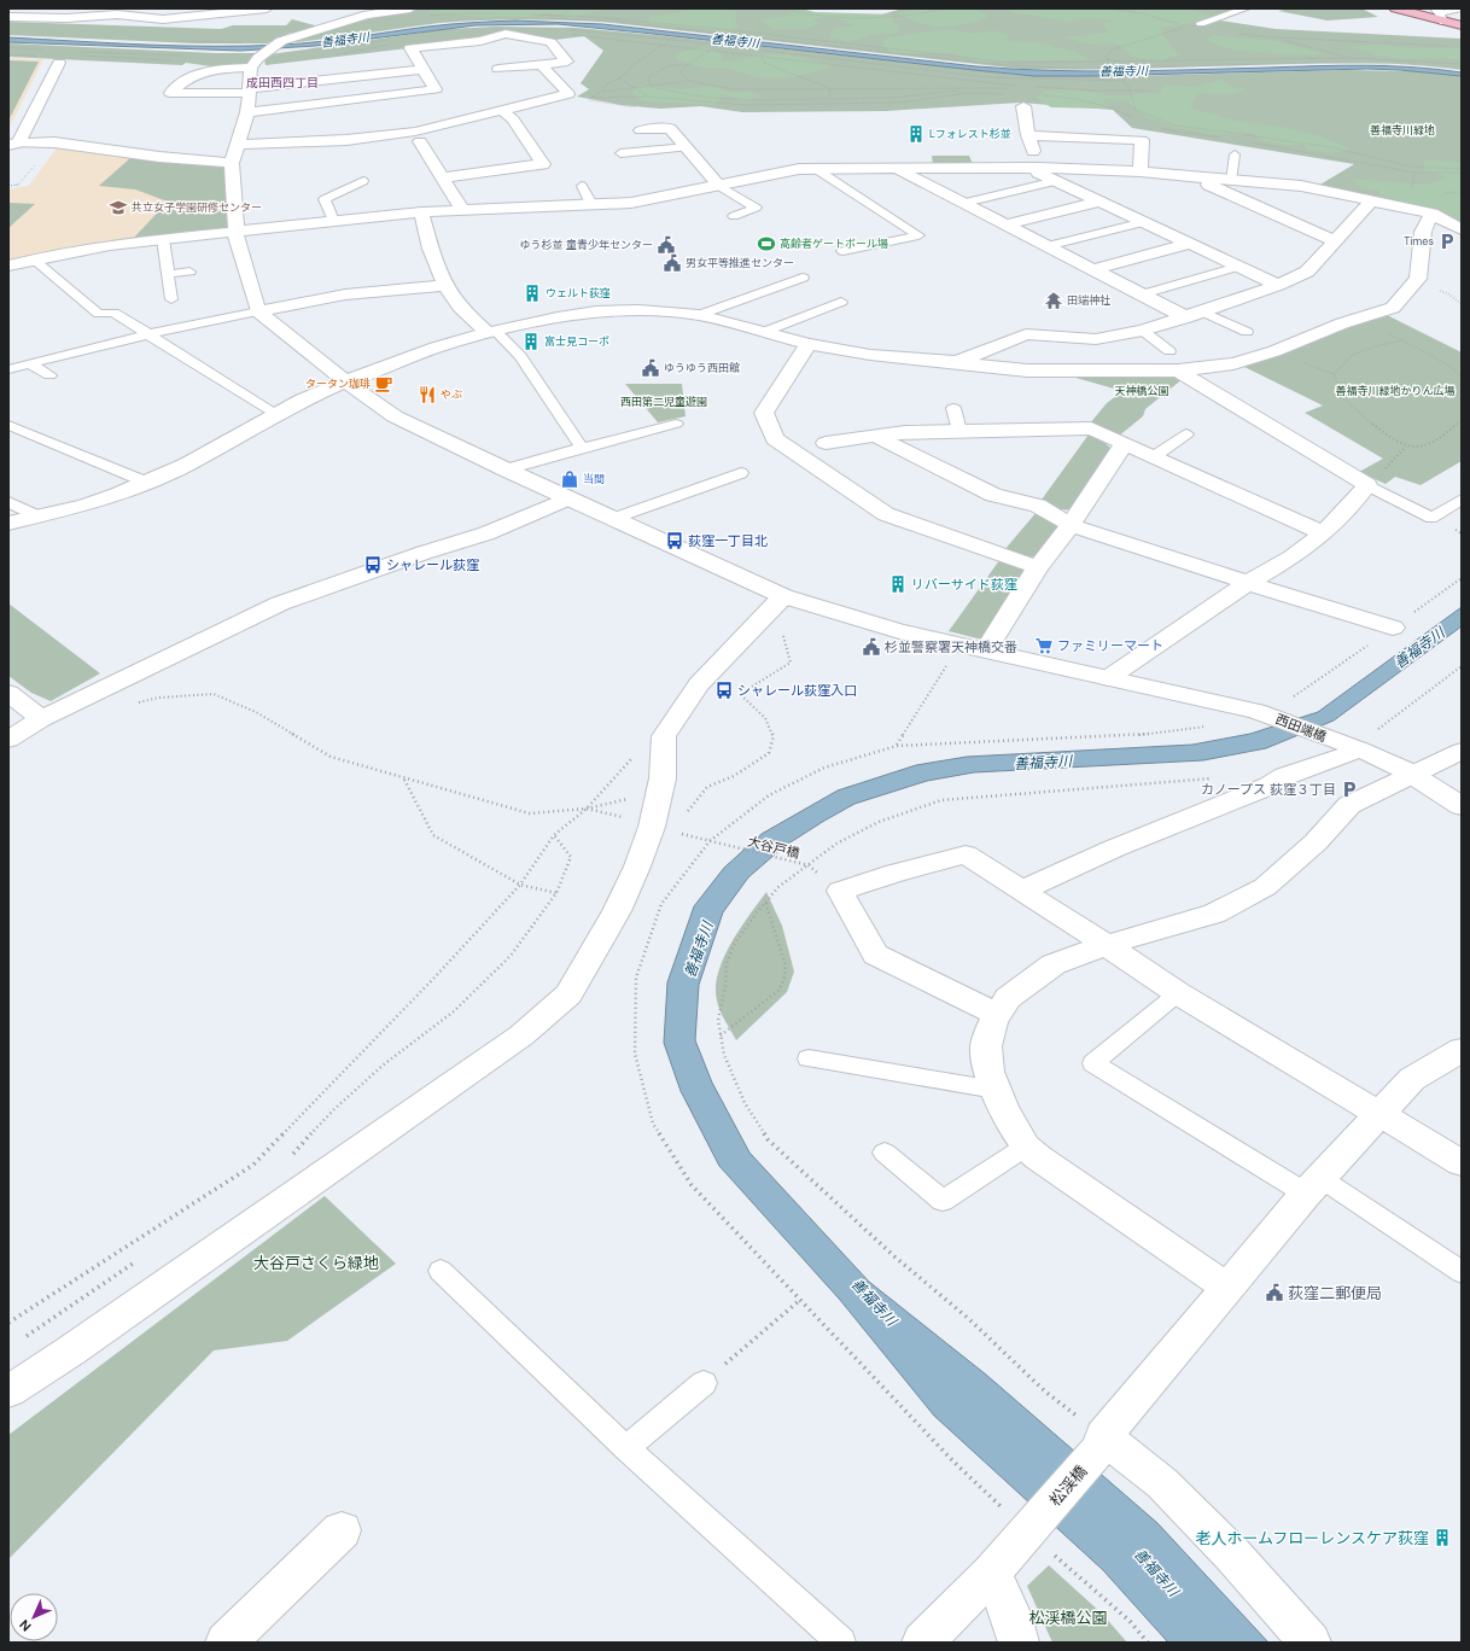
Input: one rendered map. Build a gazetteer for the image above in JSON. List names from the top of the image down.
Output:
{
  "streets": {
    "street": ["西田端橋", "松渓橋"],
    "path": ["大谷戸橋"]
  },
  "districts": ["成田西四丁目"],
  "water": ["善福寺川"],
  "parks": [
    "善福寺川緑地",
    "天神橋公園",
    "善福寺川緑地かりん広場",
    "西田第二児童遊園",
    "大谷戸さくら緑地",
    "松渓橋公園"
  ],
  "places": {
    "building": [
      "Lフォレスト杉並",
      "ウェルト荻窪",
      "富士見コーポ",
      "リバーサイド荻窪",
      "老人ホームフローレンスケア荻窪"
    ],
    "school or university": ["共立女子学園研修センター"],
    "parking": ["Times", "カノープス 荻窪３丁目"],
    "sports": ["高齢者ゲートボール場"],
    "public building": [
      "ゆう杉並 童青少年センター",
      "男女平等推進センター",
      "ゆうゆう西田館",
      "杉並警察署天神橋交番",
      "荻窪二郵便局"
    ],
    "temple": ["田端神社"],
    "cafe": ["タータン珈琲"],
    "restaurant": ["やぶ"],
    "shop": ["当間"],
    "bus stop": ["荻窪一丁目北", "シャレール荻窪", "シャレール荻窪入口"],
    "supermarket": ["ファミリーマート"]
  },
  "north": "bottom left"
}
